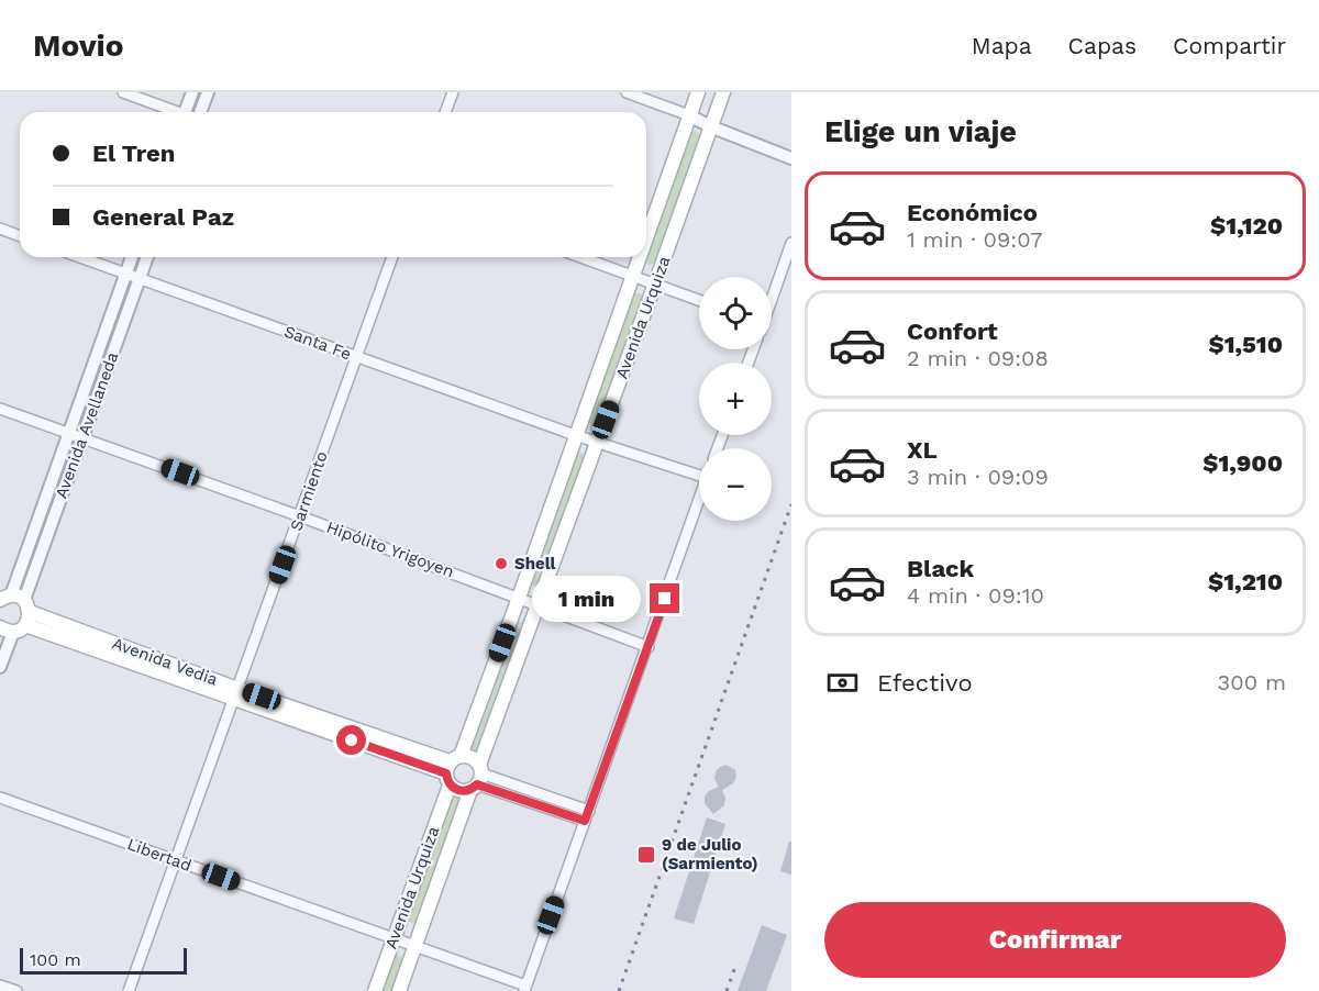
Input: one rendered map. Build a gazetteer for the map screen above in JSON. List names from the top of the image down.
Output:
{
  "streets": {
    "main road": ["Avenida Urquiza", "Avenida Vedia"],
    "street": [
      "Santa Fe",
      "Avenida Avellaneda",
      "Sarmiento",
      "Hipólito Yrigoyen",
      "Libertad"
    ]
  },
  "crossings": [
    ["Avenida Urquiza", "Santa Fe"],
    ["Avenida Urquiza", "Hipólito Yrigoyen"],
    ["Avenida Urquiza", "Avenida Vedia"],
    ["Avenida Urquiza", "Libertad"],
    ["Santa Fe", "Avenida Avellaneda"],
    ["Santa Fe", "Sarmiento"],
    ["Avenida Avellaneda", "Hipólito Yrigoyen"],
    ["Avenida Avellaneda", "Avenida Vedia"],
    ["Sarmiento", "Hipólito Yrigoyen"],
    ["Sarmiento", "Avenida Vedia"],
    ["Sarmiento", "Libertad"]
  ],
  "places": {
    "other": ["Shell"],
    "transit": ["9 de Julio (Sarmiento)"]
  },
  "scale_bar": "100 m",
  "page": {
    "header": "Movio",
    "nav": ["Mapa", "Capas", "Compartir"],
    "heading": "Elige un viaje",
    "banner": ["El Tren", "General Paz"],
    "list": [
      {
        "name": "Económico",
        "note": "1 min · 09:07",
        "value": "$1,120"
      },
      {
        "name": "Confort",
        "note": "2 min · 09:08",
        "value": "$1,510"
      },
      {
        "name": "XL",
        "note": "3 min · 09:09",
        "value": "$1,900"
      },
      {
        "name": "Black",
        "note": "4 min · 09:10",
        "value": "$1,210"
      }
    ],
    "map_buttons": ["+", "−"],
    "bubble": "1 min",
    "pay": ["Efectivo", "300 m"],
    "buttons": "Confirmar",
    "scale": "100 m"
  }
}
